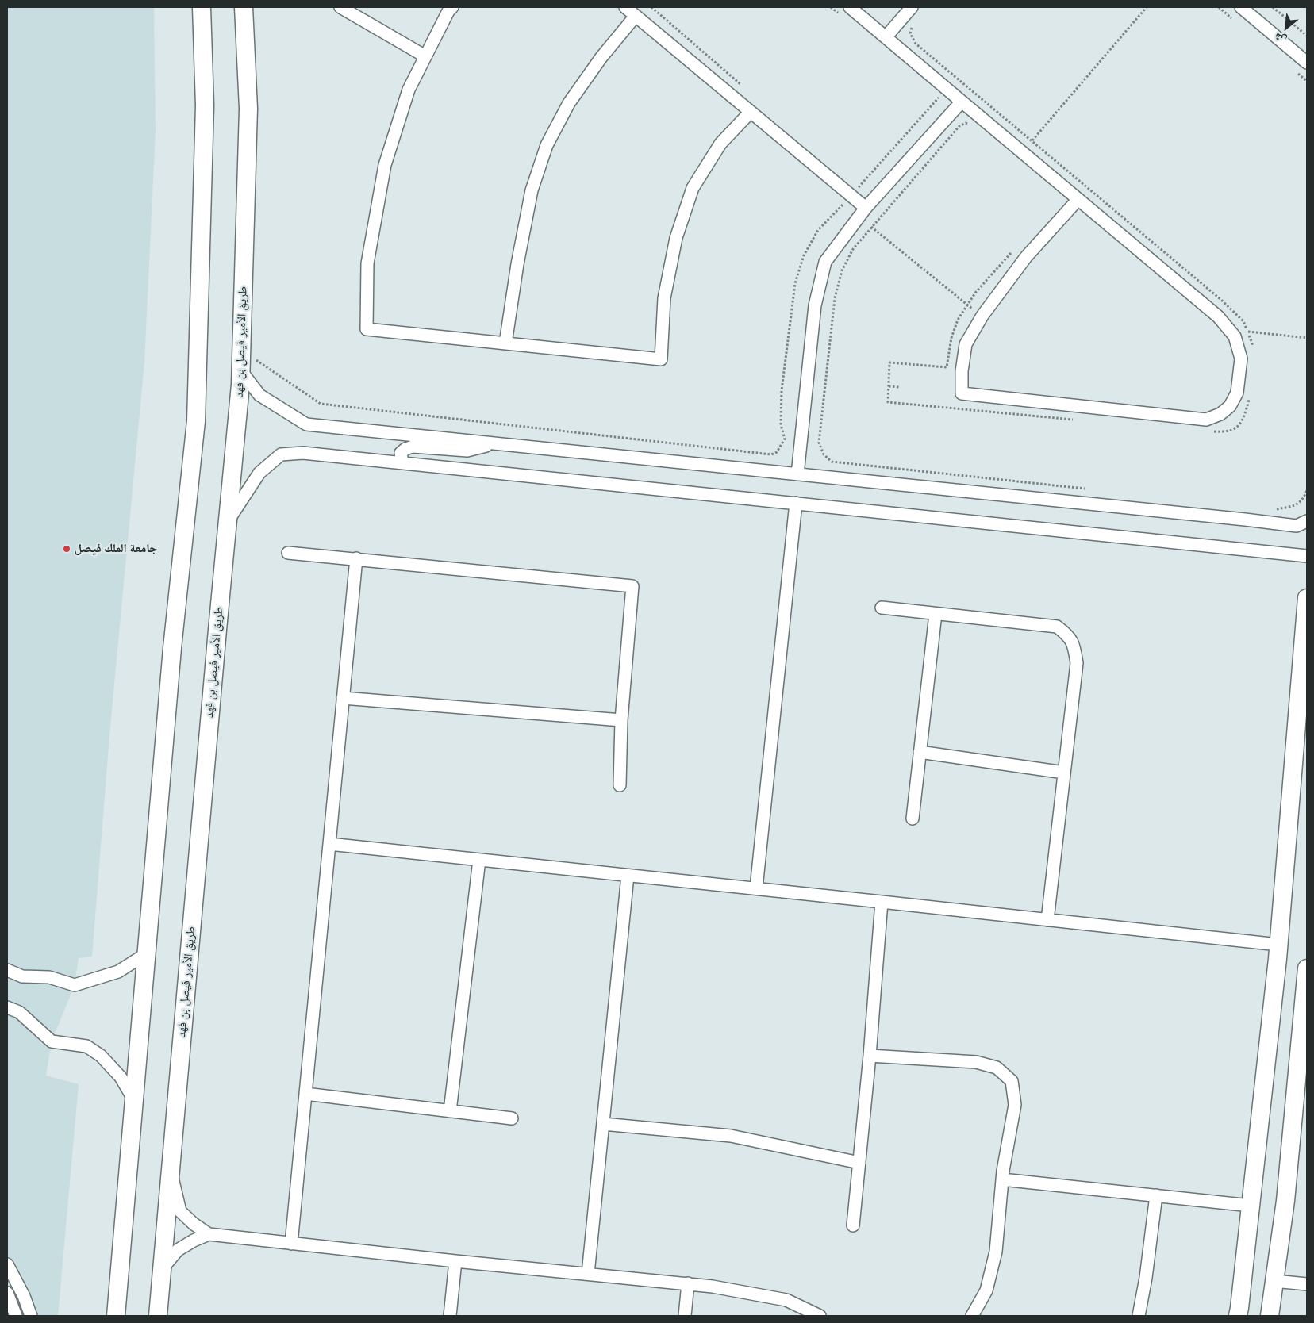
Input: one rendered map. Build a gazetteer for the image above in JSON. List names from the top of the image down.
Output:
{
  "streets": {
    "main road": ["طريق الأمير فيصل بن فهد"]
  },
  "places": ["جامعة الملك فيصل"],
  "north": "bottom left"
}
